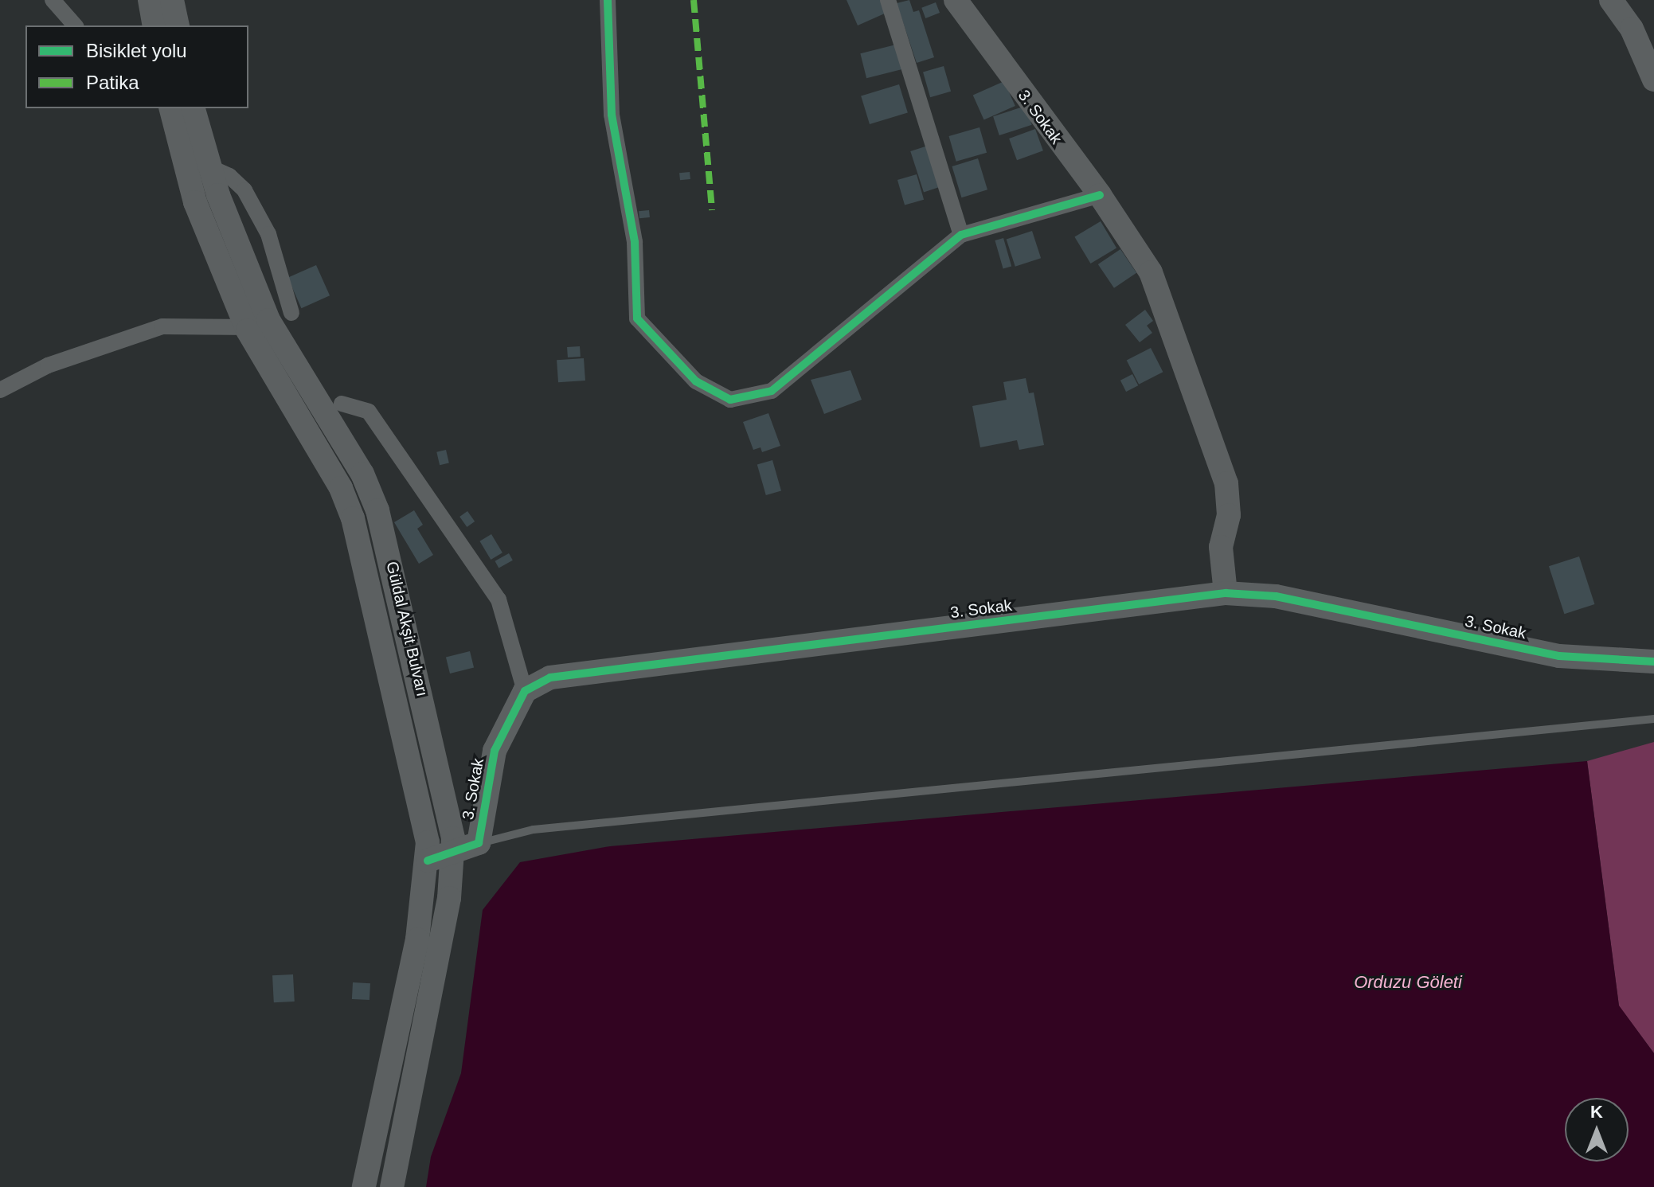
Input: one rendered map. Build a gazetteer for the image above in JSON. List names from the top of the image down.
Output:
{
  "streets": {
    "main road": ["3. Sokak", "Güldal Akşit Bulvarı"]
  },
  "crossings": [
    ["3. Sokak", "Güldal Akşit Bulvarı"]
  ],
  "water": ["Orduzu Göleti"],
  "legend": ["Bisiklet yolu", "Patika"],
  "north": "top"
}
